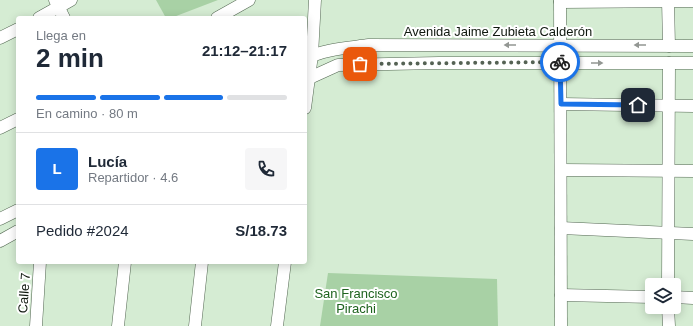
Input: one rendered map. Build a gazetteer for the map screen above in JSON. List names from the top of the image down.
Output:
{
  "streets": {
    "street": ["Avenida Jaime Zubieta Calderón", "Calle 7"]
  },
  "parks": ["San Francisco Pirachi"],
  "page": {
    "heading": ["2 min", "Llega en", "21:12–21:17"],
    "panel": [
      "Lucía",
      "Repartidor · 4.6",
      "Pedido #2024",
      "S/18.73"
    ],
    "bar": "En camino · 80 m",
    "round": "L"
  }
}
